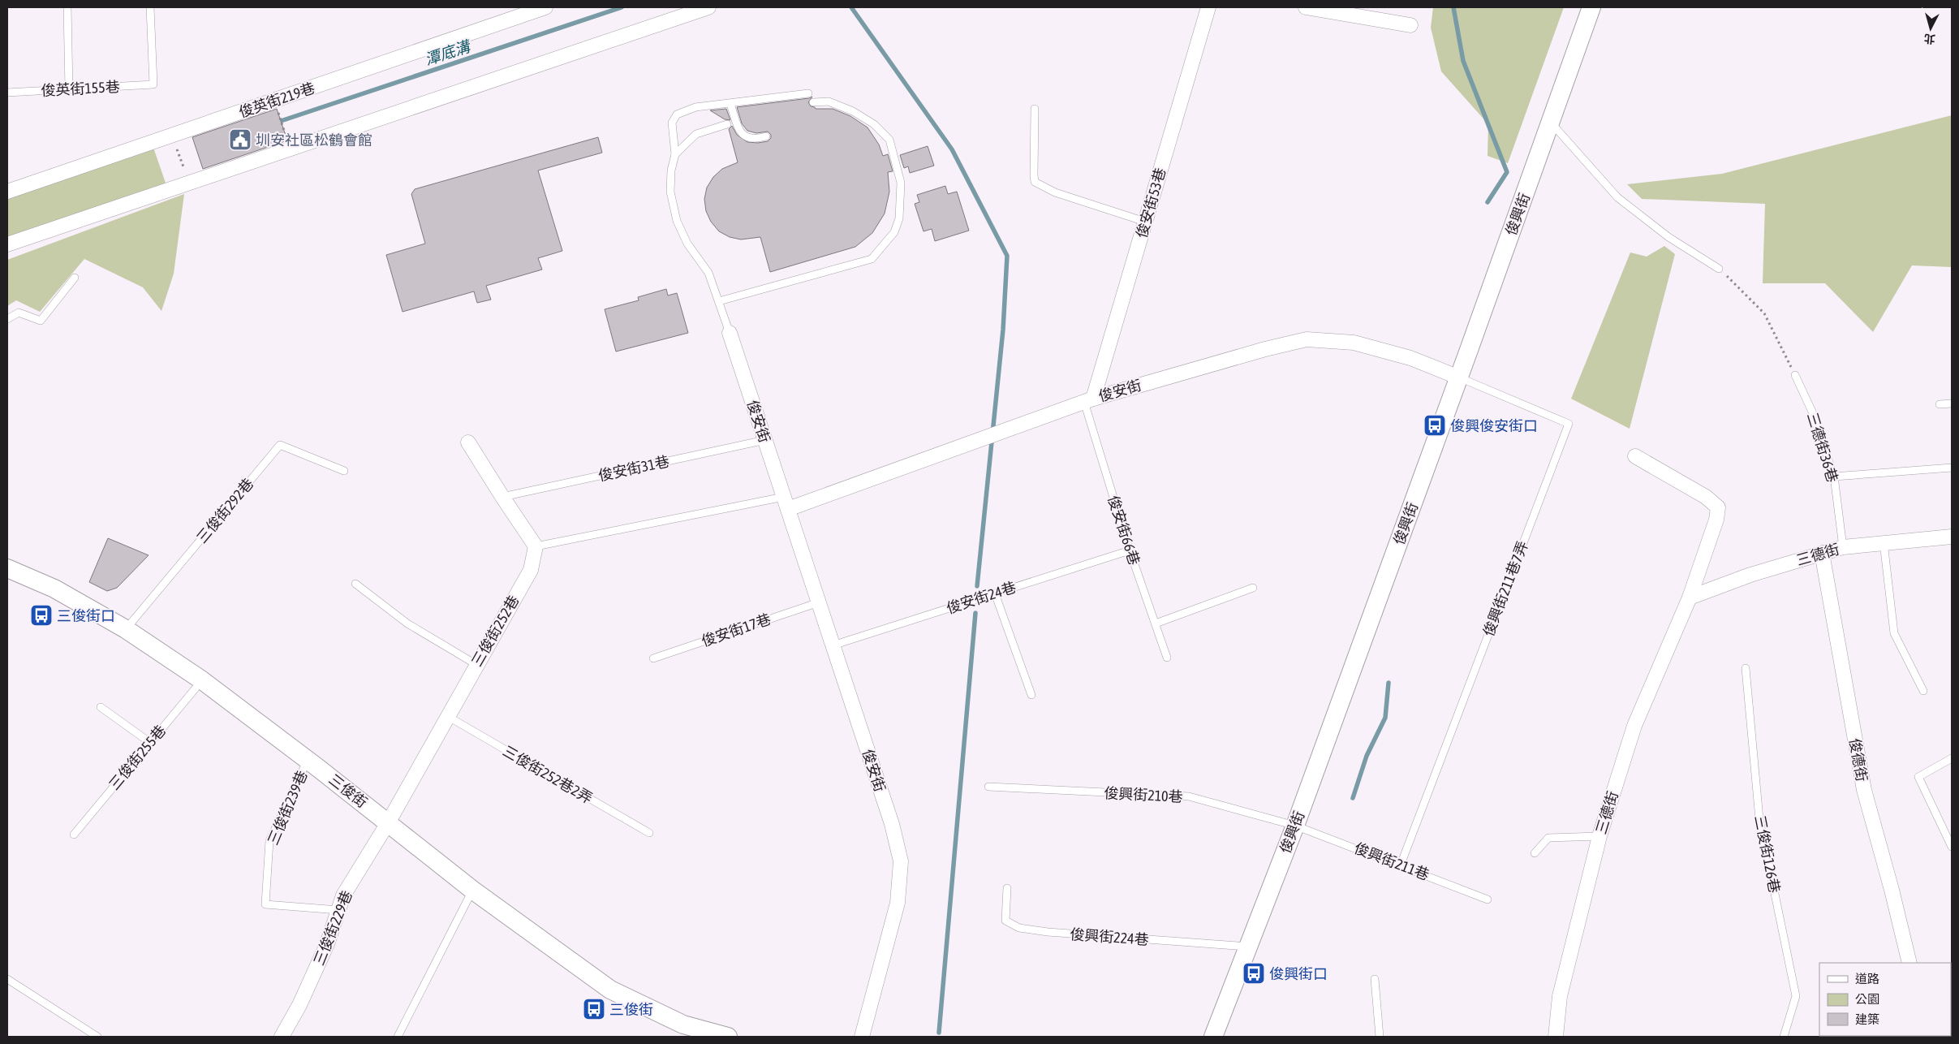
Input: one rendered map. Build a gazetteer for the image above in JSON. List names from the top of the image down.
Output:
{
  "streets": {
    "street": [
      "俊英街219巷",
      "俊安街53巷",
      "俊興街",
      "俊安街",
      "三德街",
      "三俊街252巷",
      "俊德街",
      "三俊街",
      "三俊街229巷"
    ],
    "lane": [
      "俊英街155巷",
      "三德街36巷",
      "俊安街31巷",
      "三俊街292巷",
      "俊安街66巷",
      "俊興街211巷7弄",
      "俊安街24巷",
      "俊安街17巷",
      "三俊街255巷",
      "三俊街252巷2弄",
      "俊興街210巷",
      "三俊街239巷",
      "三俊街126巷",
      "俊興街211巷",
      "俊興街224巷"
    ]
  },
  "crossings": [
    ["俊安街53巷", "俊安街"],
    ["俊安街53巷", "俊安街66巷"],
    ["俊興街", "俊安街"],
    ["俊興街", "俊興街211巷7弄"],
    ["俊興街", "俊興街210巷"],
    ["俊興街", "俊興街211巷"],
    ["俊興街", "俊興街224巷"],
    ["俊安街", "俊安街31巷"],
    ["俊安街", "俊安街66巷"],
    ["俊安街", "俊興街211巷7弄"],
    ["俊安街", "俊安街24巷"],
    ["俊安街", "俊安街17巷"],
    ["三德街36巷", "三德街"],
    ["三俊街292巷", "三俊街"],
    ["俊安街66巷", "俊安街24巷"],
    ["三德街", "俊德街"],
    ["俊興街211巷7弄", "俊興街211巷"],
    ["三俊街252巷", "三俊街252巷2弄"],
    ["三俊街252巷", "三俊街"],
    ["三俊街252巷", "三俊街229巷"],
    ["三俊街255巷", "三俊街"],
    ["三俊街", "三俊街239巷"],
    ["三俊街", "三俊街229巷"],
    ["俊興街210巷", "俊興街211巷"],
    ["三俊街239巷", "三俊街229巷"]
  ],
  "water": ["潭底溝"],
  "places": {
    "public building": ["圳安社區松鶴會館"],
    "bus stop": [
      "俊興俊安街口",
      "三俊街口",
      "俊興街口",
      "三俊街"
    ]
  },
  "legend": ["道路", "公園", "建築"],
  "north": "bottom"
}
